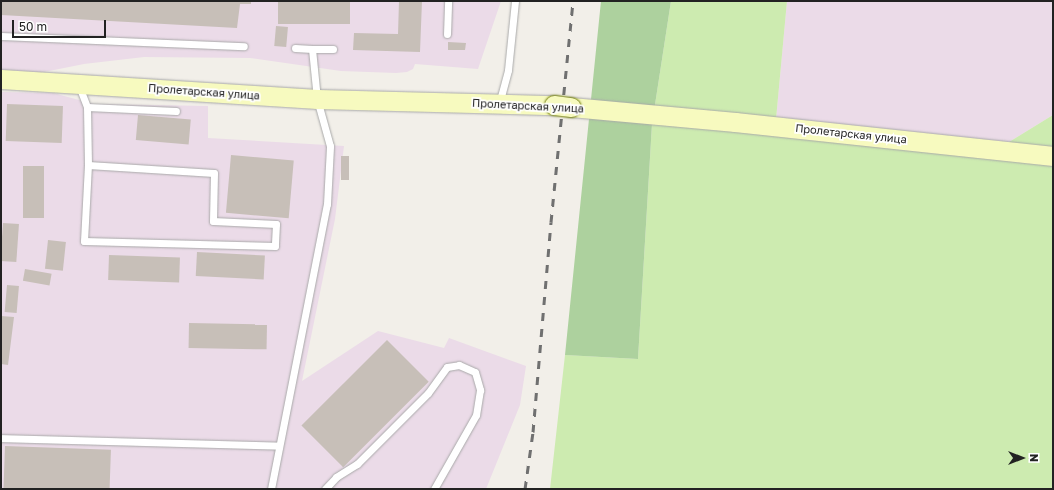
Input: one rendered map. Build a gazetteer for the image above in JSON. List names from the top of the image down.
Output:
{
  "streets": {
    "street": ["Пролетарская улица"]
  },
  "scale_bar": "50 m",
  "north": "right"
}
